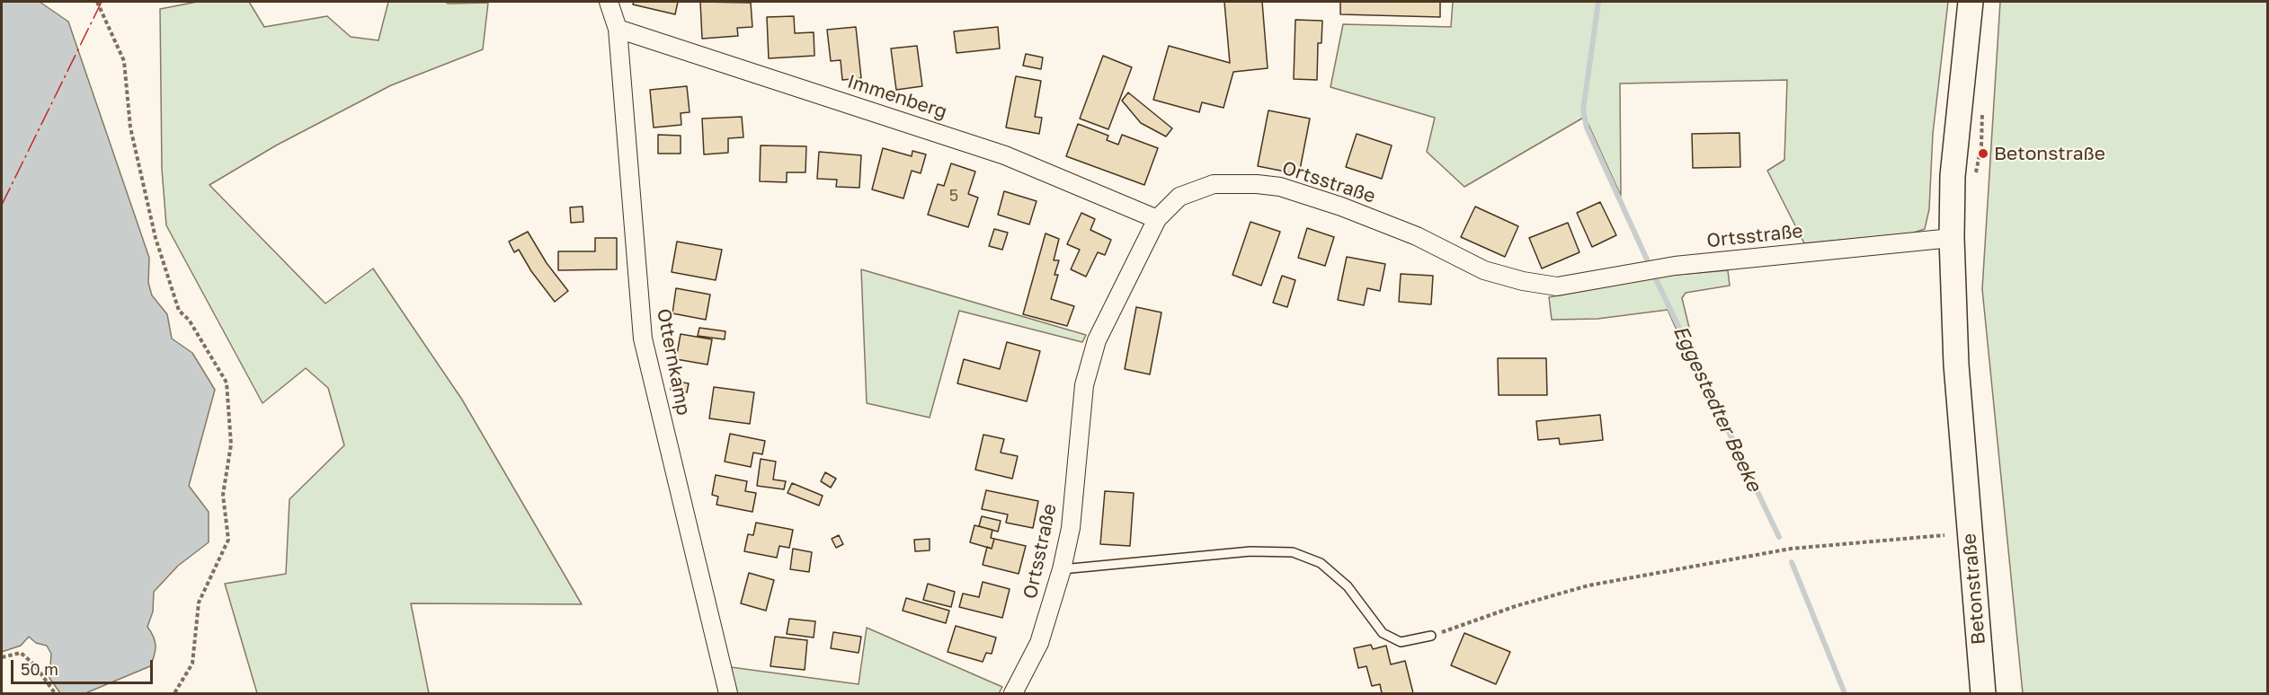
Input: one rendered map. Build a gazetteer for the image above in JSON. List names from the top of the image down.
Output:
{
  "streets": {
    "main road": ["Betonstraße"],
    "street": ["Immenberg", "Ortsstraße", "Otternkamp"]
  },
  "crossings": [
    ["Immenberg", "Ortsstraße"],
    ["Immenberg", "Otternkamp"],
    ["Ortsstraße", "Betonstraße"]
  ],
  "water": ["Eggestedter Beeke"],
  "places": ["Betonstraße"],
  "house_numbers": ["5"],
  "scale_bar": "50 m"
}
